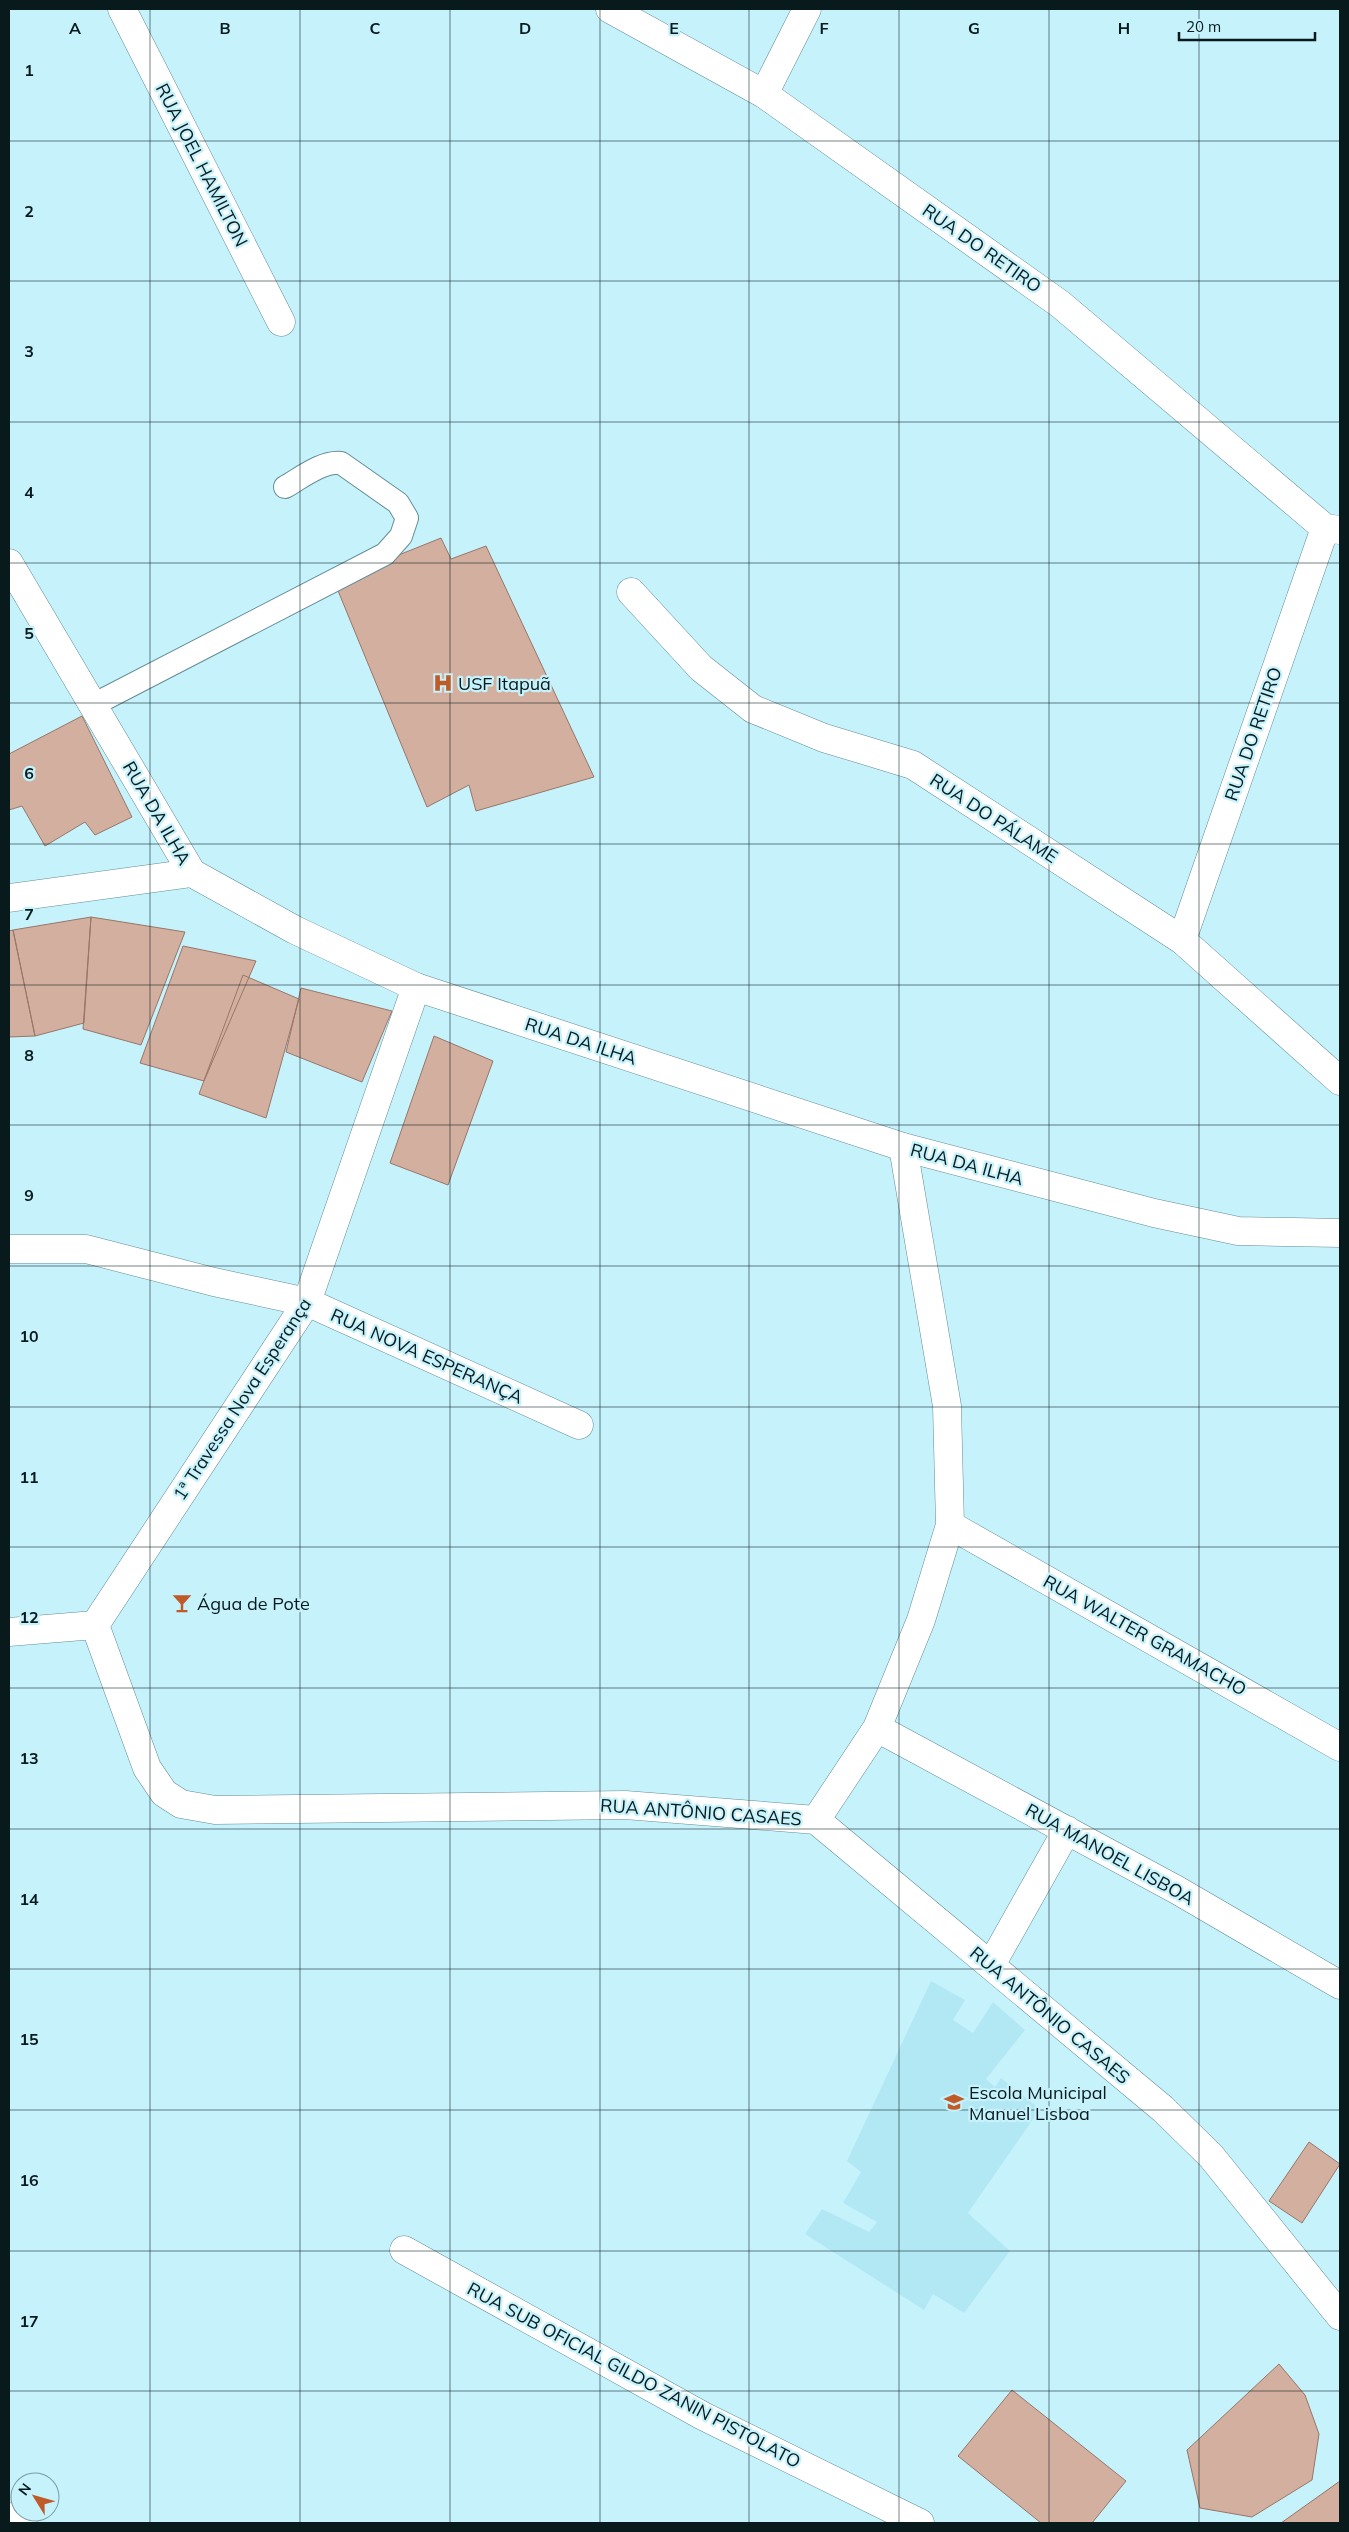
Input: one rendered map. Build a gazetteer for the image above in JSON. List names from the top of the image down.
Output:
{
  "streets": {
    "street": [
      "RUA JOEL HAMILTON",
      "RUA DO RETIRO",
      "RUA DA ILHA",
      "RUA DO PÁLAME",
      "RUA NOVA ESPERANÇA",
      "1ª Travessa Nova Esperança",
      "RUA WALTER GRAMACHO",
      "RUA ANTÔNIO CASAES",
      "RUA MANOEL LISBOA",
      "RUA SUB OFICIAL GILDO ZANIN PISTOLATO"
    ]
  },
  "crossings": [
    ["RUA DO RETIRO", "RUA DO PÁLAME"],
    ["RUA DA ILHA", "1ª Travessa Nova Esperança"],
    ["RUA NOVA ESPERANÇA", "1ª Travessa Nova Esperança"],
    ["1ª Travessa Nova Esperança", "RUA ANTÔNIO CASAES"]
  ],
  "places": {
    "hospital": ["USF Itapuã"],
    "bar": ["Água de Pote"],
    "school or university": ["Escola Municipal Manuel Lisboa"]
  },
  "scale_bar": "20 m",
  "north": "top left",
  "grid": {
    "columns": [
      "A",
      "B",
      "C",
      "D",
      "E",
      "F",
      "G",
      "H"
    ],
    "rows": [
      "1",
      "2",
      "3",
      "4",
      "5",
      "6",
      "7",
      "8",
      "9",
      "10",
      "11",
      "12",
      "13",
      "14",
      "15",
      "16",
      "17"
    ]
  }
}
